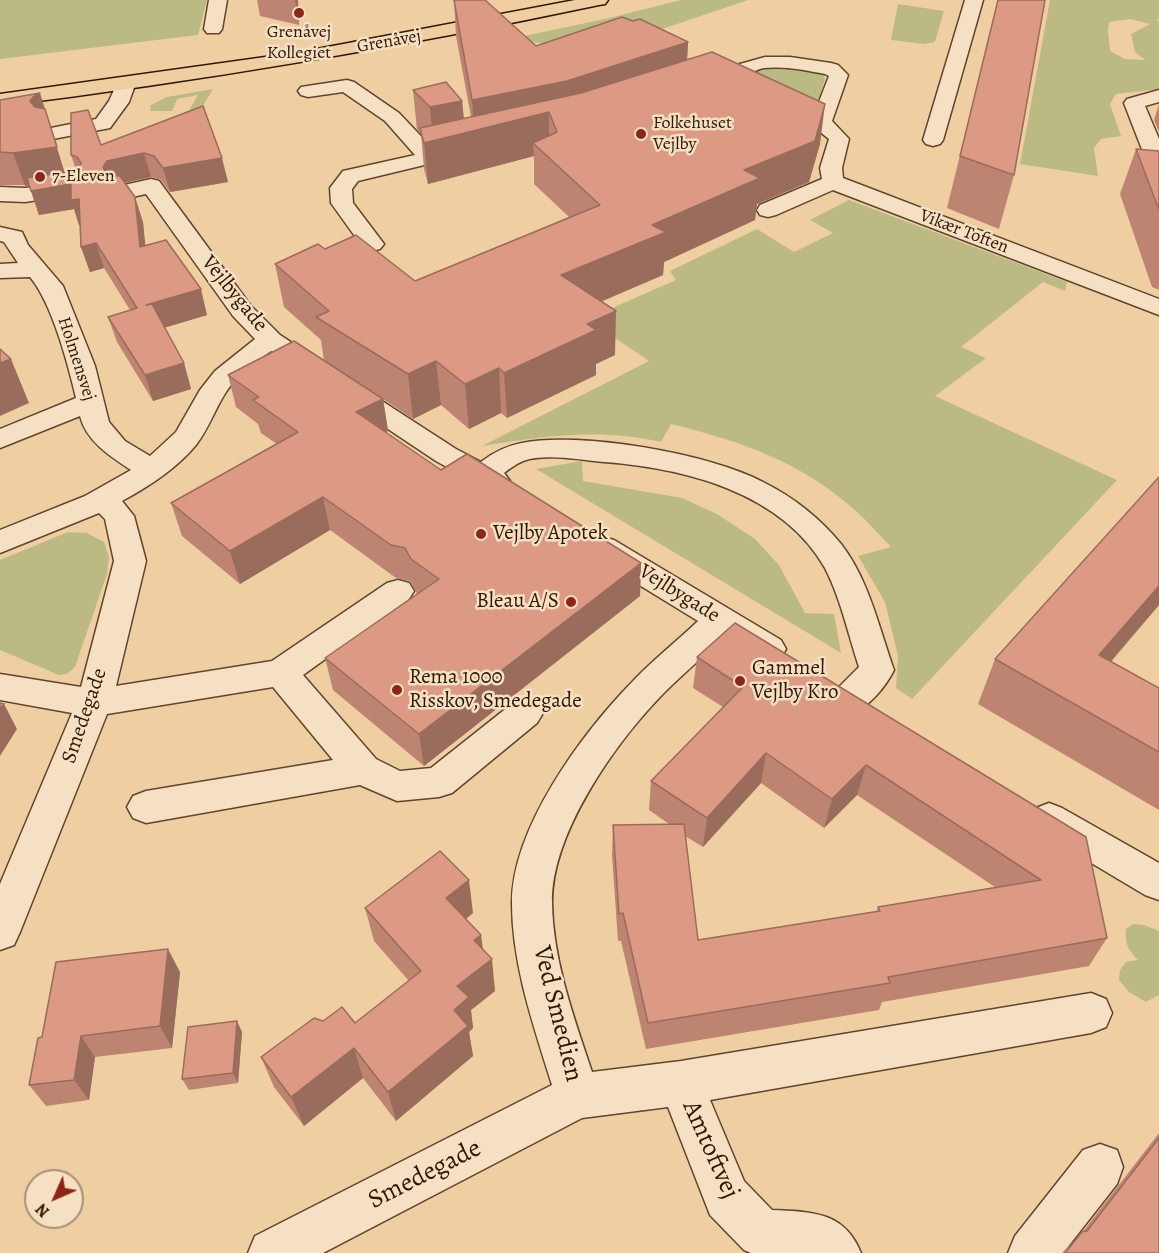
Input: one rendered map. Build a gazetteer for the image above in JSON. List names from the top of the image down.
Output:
{
  "streets": {
    "main road": ["Grenåvej"],
    "street": [
      "Vikær Toften",
      "Vejlbygade",
      "Holmensvej",
      "Smedegade",
      "Ved Smedien",
      "Amtoftvej"
    ]
  },
  "crossings": [
    ["Vejlbygade", "Ved Smedien"],
    ["Smedegade", "Ved Smedien"],
    ["Ved Smedien", "Amtoftvej"]
  ],
  "places": [
    "Grenåvej Kollegiet",
    "Folkehuset Vejlby",
    "7-Eleven",
    "Vejlby Apotek",
    "Bleau A/S",
    "Gammel Vejlby Kro",
    "Rema 1000 Risskov, Smedegade"
  ],
  "north": "bottom left"
}
